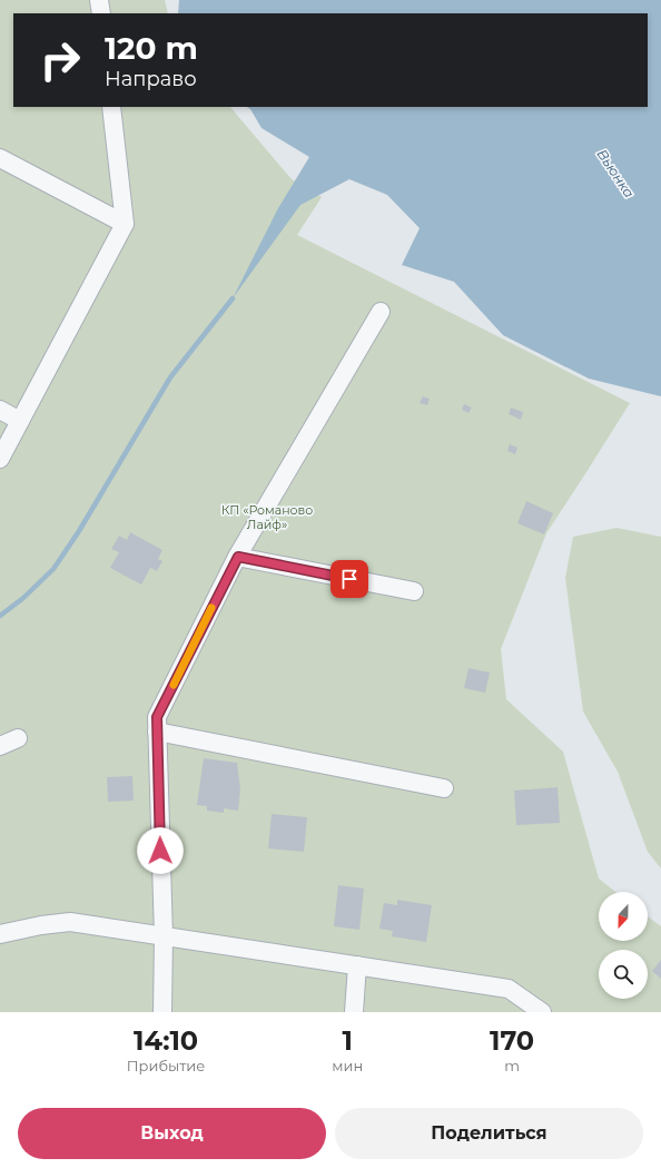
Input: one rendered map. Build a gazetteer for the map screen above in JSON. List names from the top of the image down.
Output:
{
  "water": ["Вьюнка"],
  "parks": ["КП «Романово Лайф»"],
  "north": "bottom",
  "page": {
    "turn": ["120 m", "Направо"],
    "eta": [
      "14:10",
      "Прибытие",
      "1",
      "мин",
      "170",
      "m"
    ],
    "buttons": ["Выход", "Поделиться"]
  }
}
